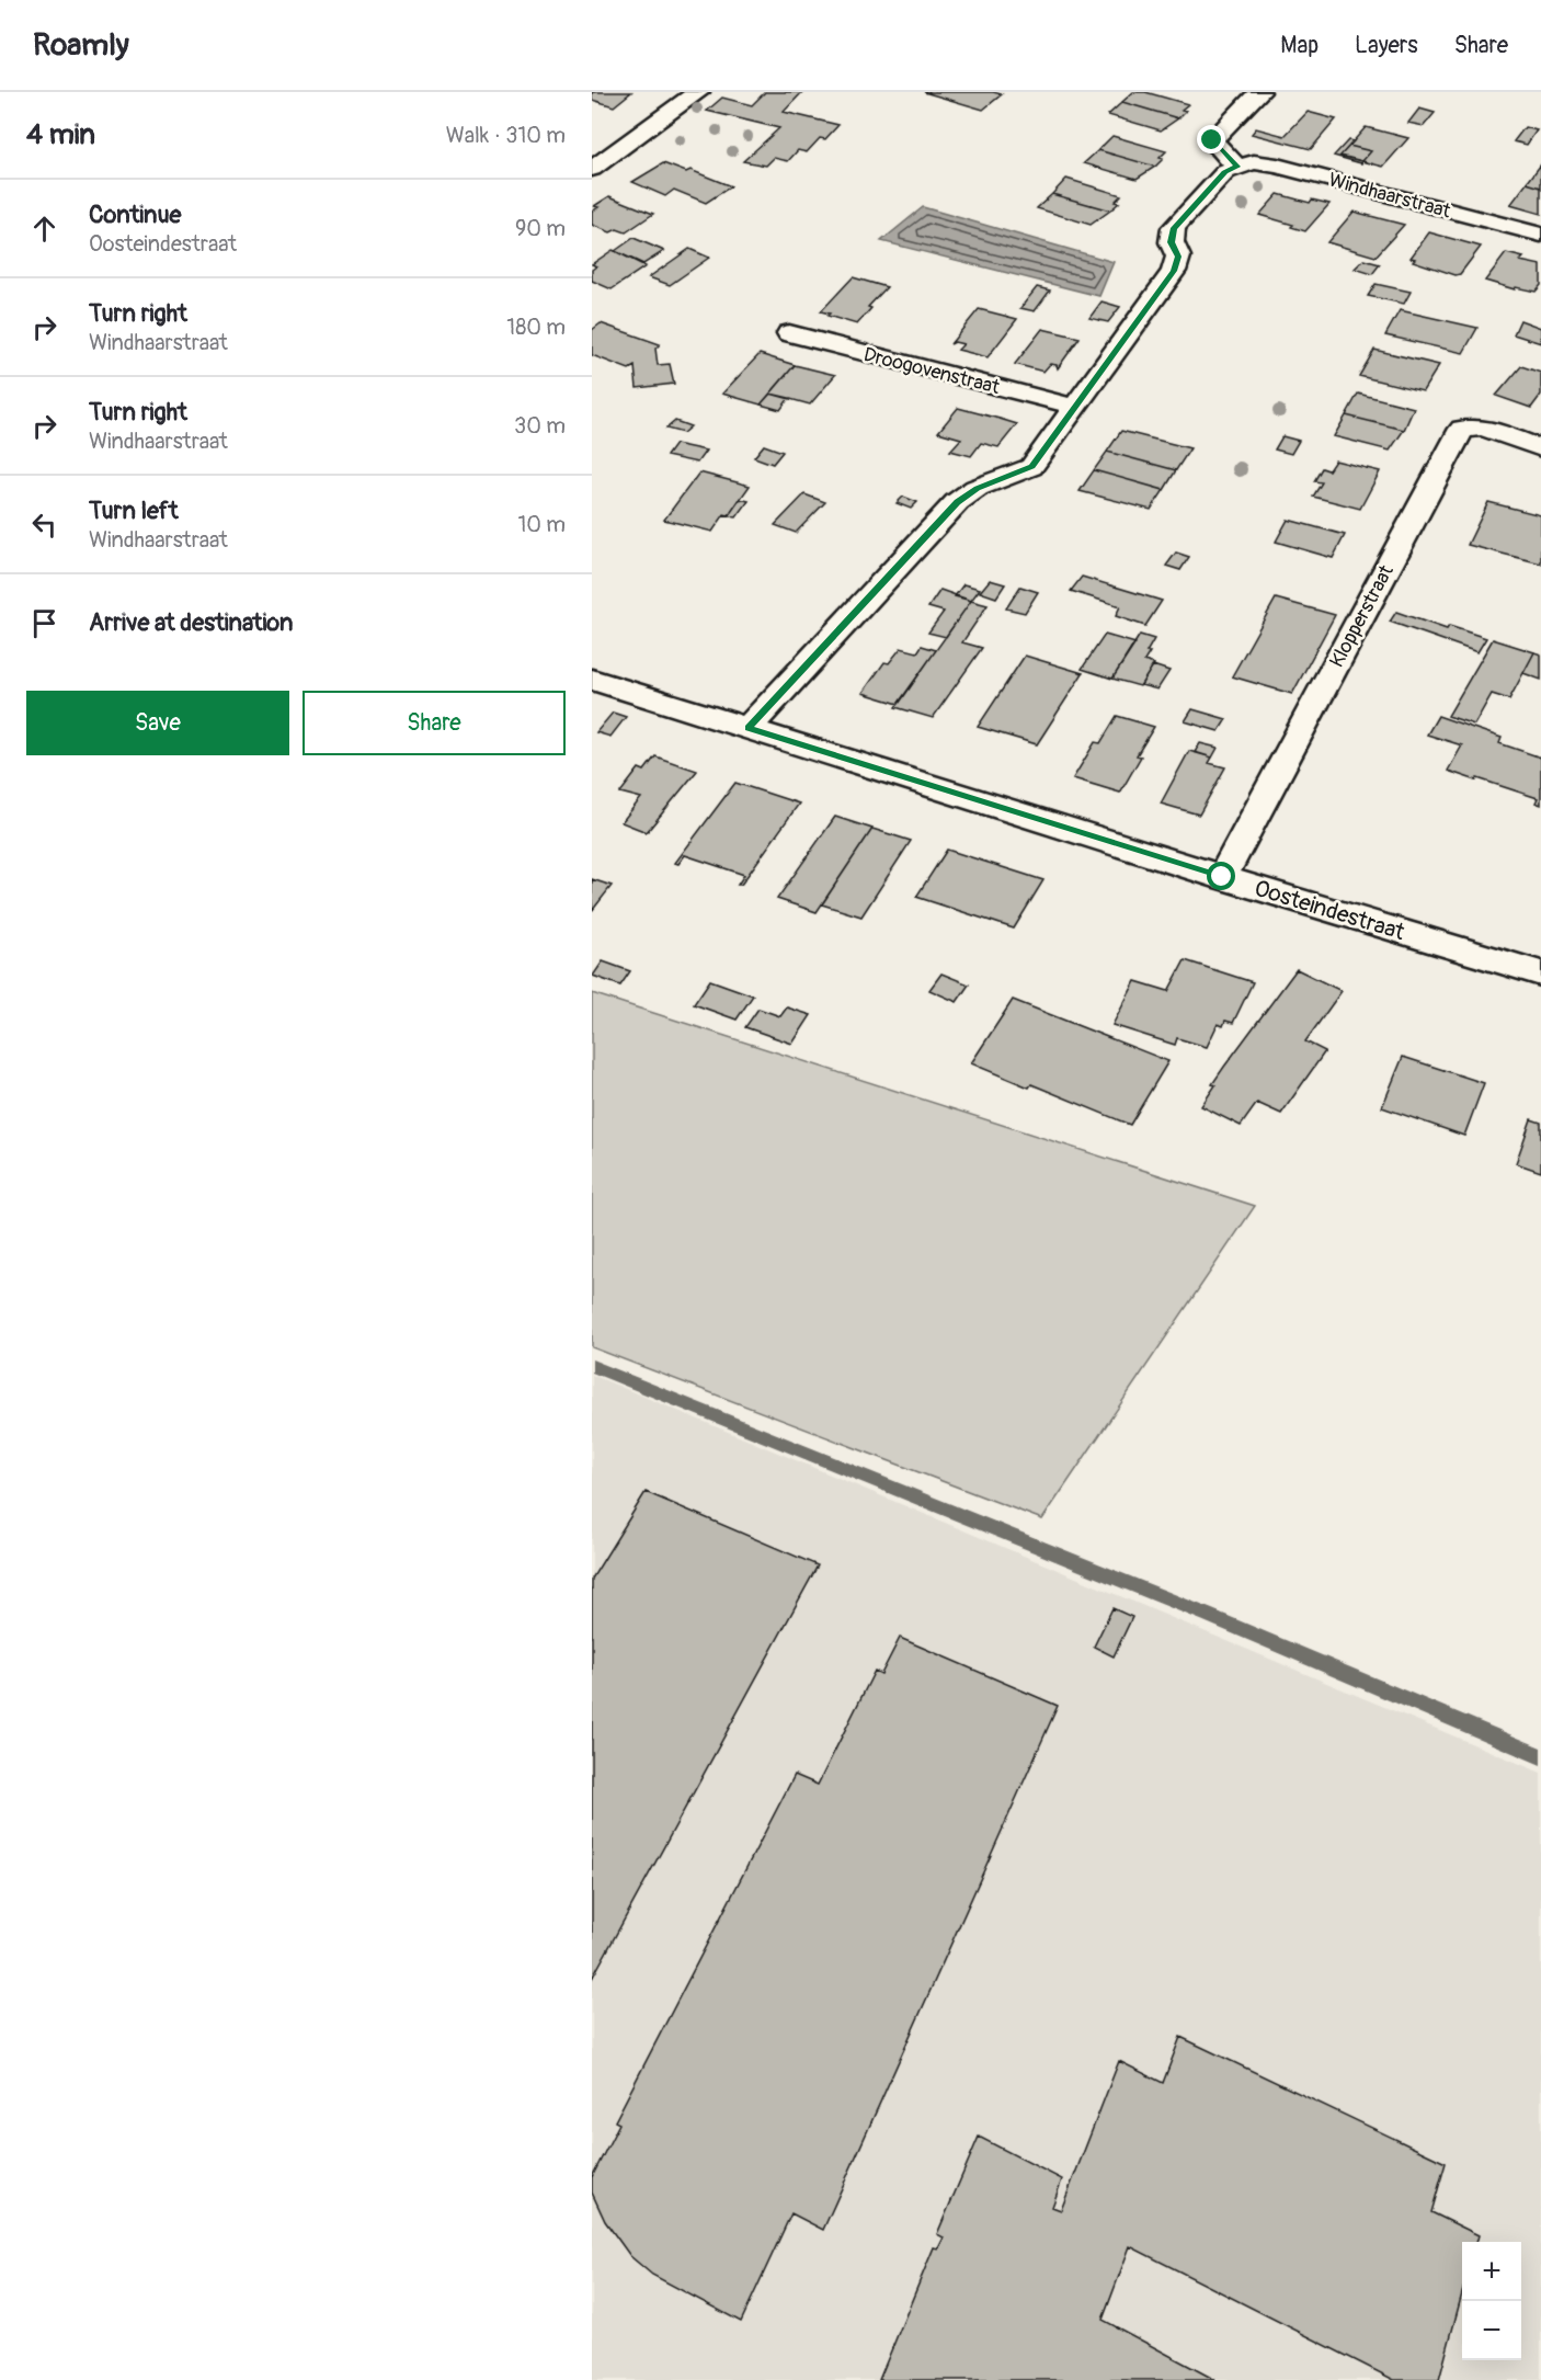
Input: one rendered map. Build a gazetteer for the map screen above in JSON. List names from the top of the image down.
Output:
{
  "streets": {
    "street": [
      "Windhaarstraat",
      "Droogovenstraat",
      "Klopperstraat",
      "Oosteindestraat"
    ]
  },
  "crossings": [
    ["Klopperstraat", "Oosteindestraat"]
  ],
  "page": {
    "header": "Roamly",
    "nav": ["Map", "Layers", "Share"],
    "heading": ["4 min", "Walk · 310 m"],
    "list": [
      ["Continue", "Oosteindestraat", "90 m"],
      ["Turn right", "Windhaarstraat", "180 m"],
      ["Turn right", "Windhaarstraat", "30 m"],
      ["Turn left", "Windhaarstraat", "10 m"],
      "Arrive at destination"
    ],
    "buttons": ["Save", "Share"],
    "map_buttons": ["+", "−"]
  }
}
